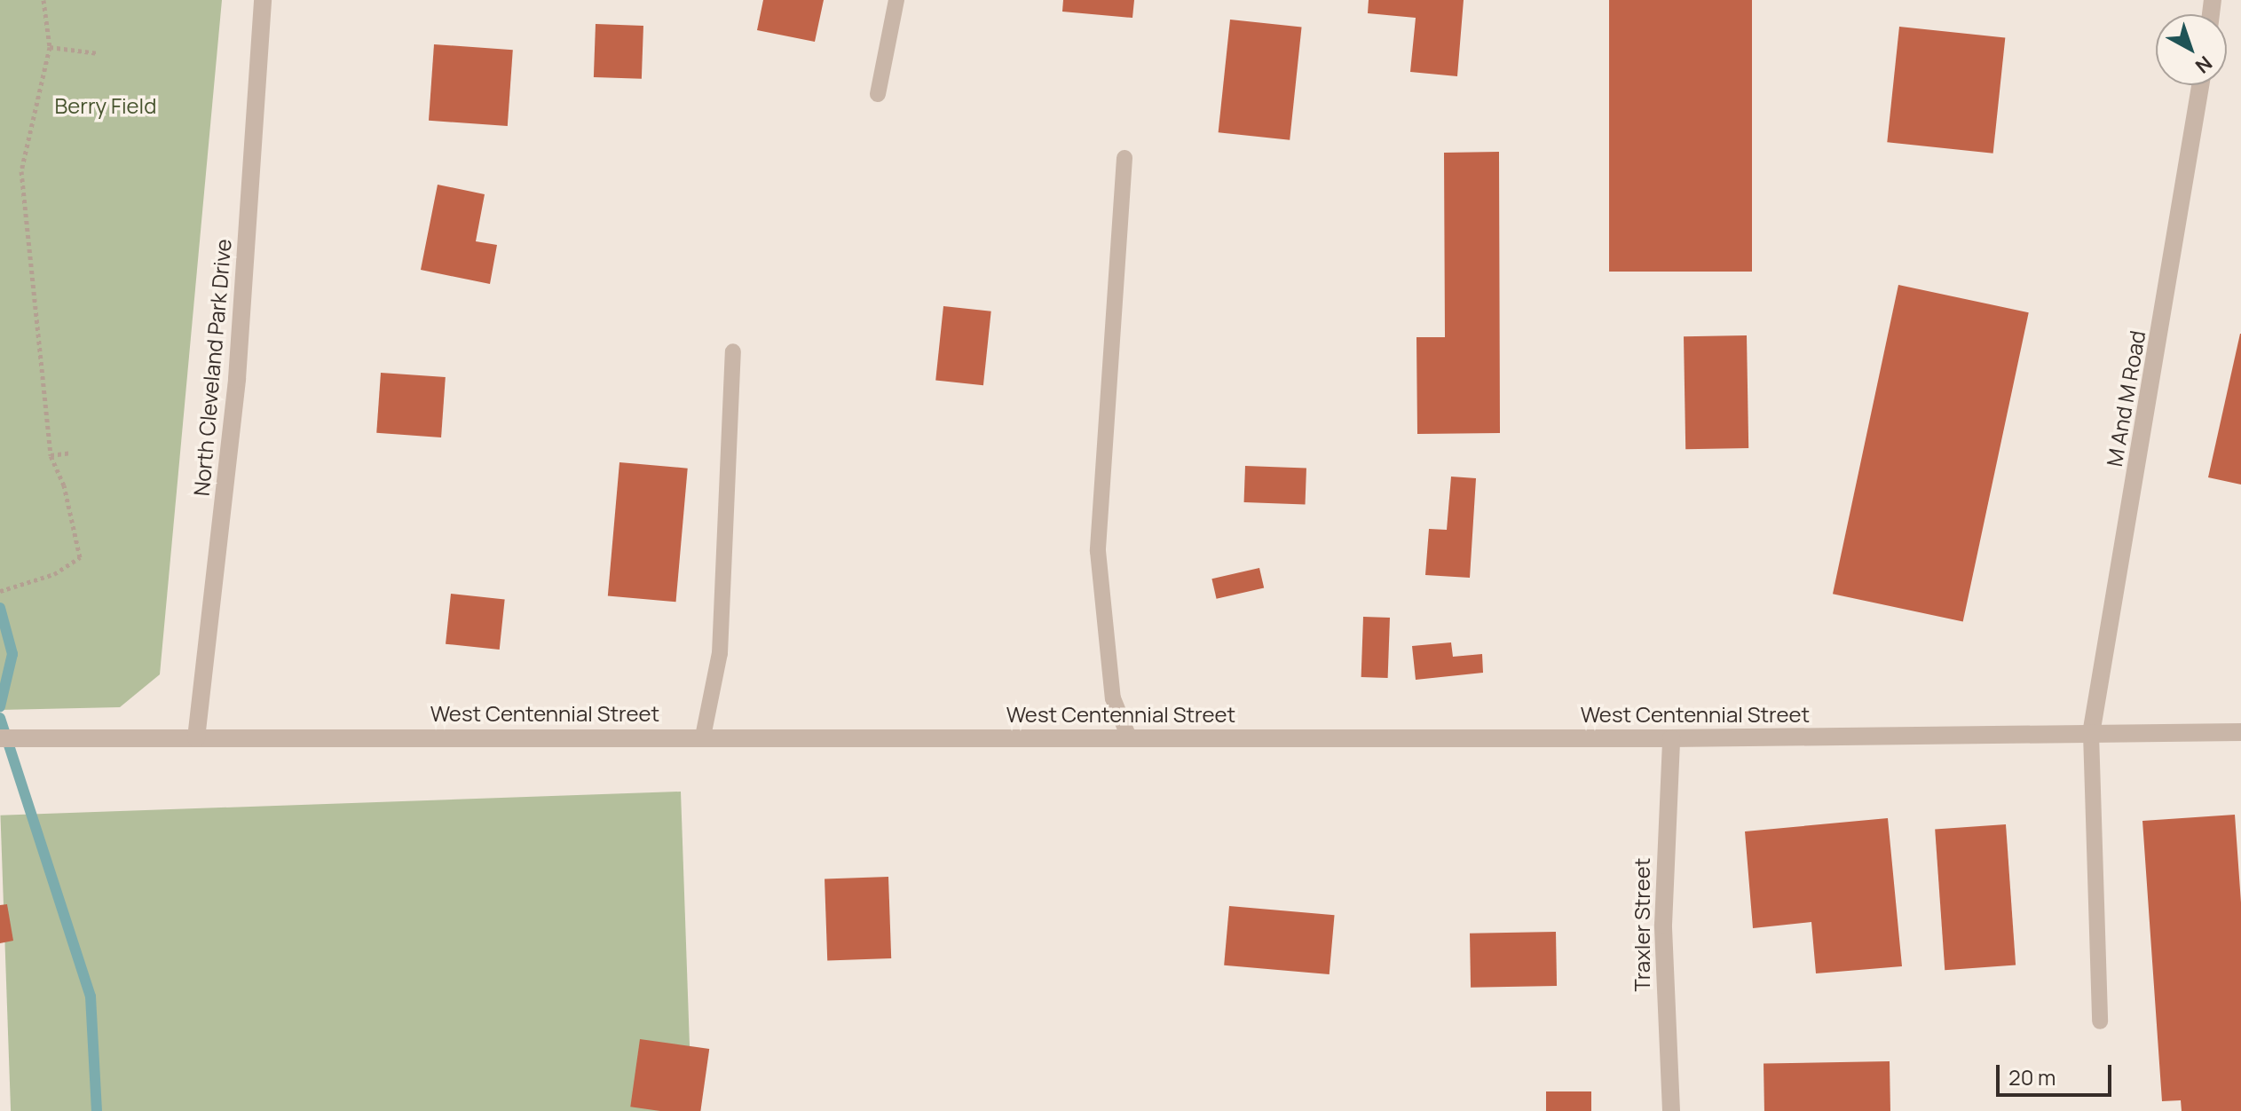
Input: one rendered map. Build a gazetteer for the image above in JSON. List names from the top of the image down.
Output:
{
  "streets": {
    "street": [
      "North Cleveland Park Drive",
      "M And M Road",
      "West Centennial Street",
      "Traxler Street"
    ]
  },
  "crossings": [
    ["North Cleveland Park Drive", "West Centennial Street"],
    ["M And M Road", "West Centennial Street"],
    ["West Centennial Street", "Traxler Street"]
  ],
  "parks": ["Berry Field"],
  "scale_bar": "20 m",
  "north": "bottom right"
}
